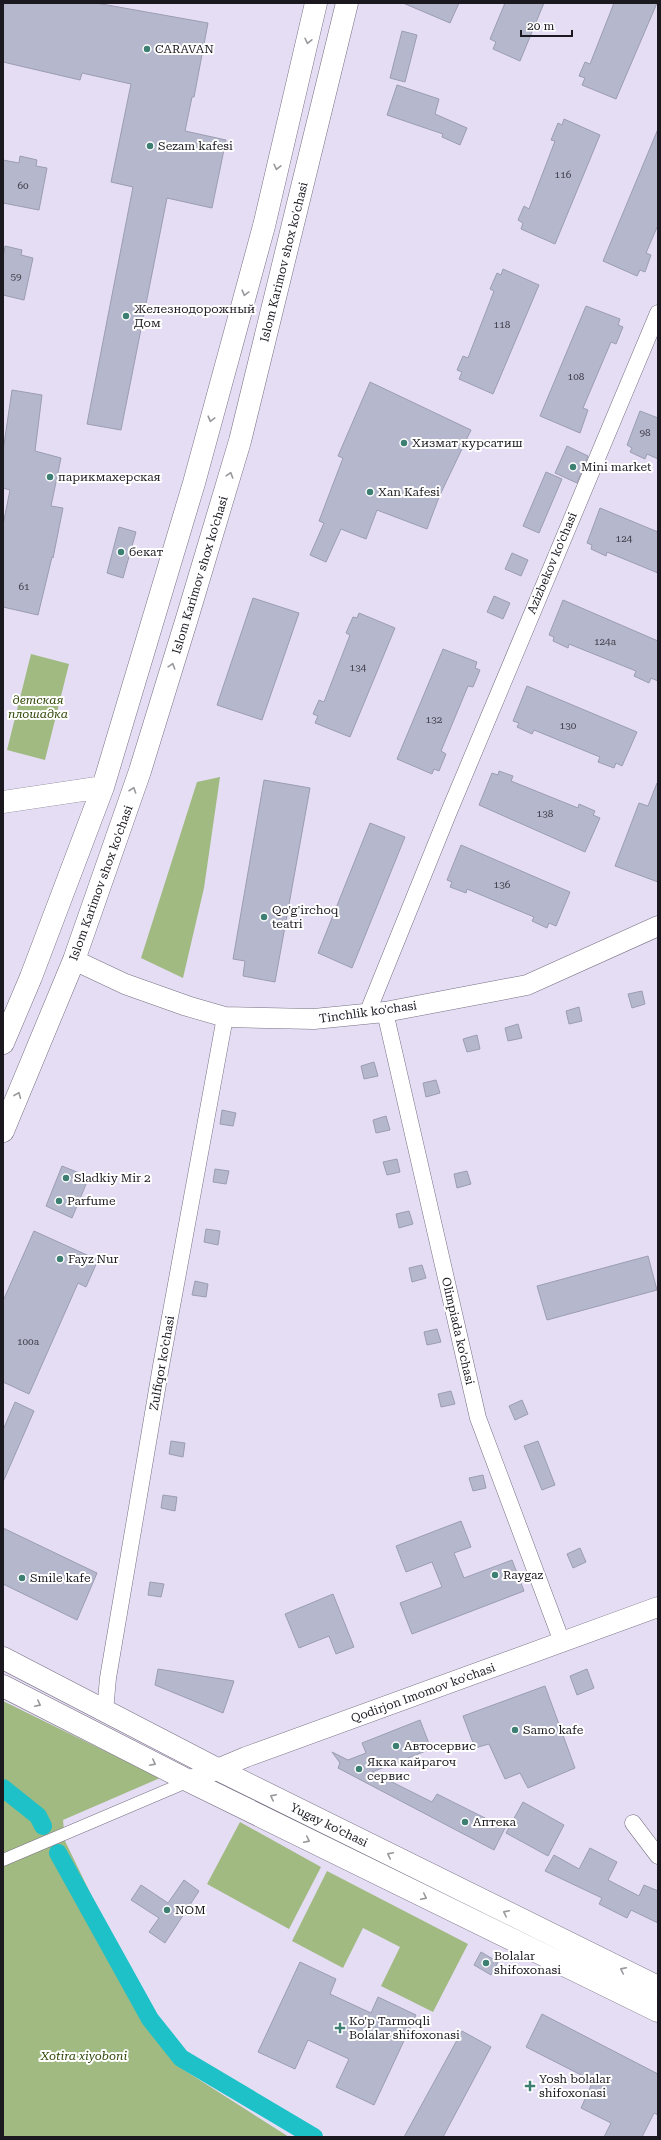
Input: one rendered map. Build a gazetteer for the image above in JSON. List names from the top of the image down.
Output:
{
  "streets": {
    "main road": ["Islom Karimov shox ko'chasi", "Yugay ko'chasi"],
    "street": [
      "Azizbekov ko'chasi",
      "Tinchlik ko'chasi",
      "Olimpiada ko'chasi",
      "Zulfiqor ko'chasi",
      "Qodirjon Imomov ko'chasi"
    ]
  },
  "crossings": [
    ["Islom Karimov shox ko'chasi", "Tinchlik ko'chasi"],
    ["Azizbekov ko'chasi", "Tinchlik ko'chasi"],
    ["Azizbekov ko'chasi", "Olimpiada ko'chasi"],
    ["Tinchlik ko'chasi", "Olimpiada ko'chasi"],
    ["Tinchlik ko'chasi", "Zulfiqor ko'chasi"],
    ["Olimpiada ko'chasi", "Qodirjon Imomov ko'chasi"],
    ["Zulfiqor ko'chasi", "Yugay ko'chasi"],
    ["Qodirjon Imomov ko'chasi", "Yugay ko'chasi"]
  ],
  "parks": ["детская плошадка", "Xotira xiyoboni"],
  "places": {
    "other": [
      "CARAVAN",
      "Sezam kafesi",
      "Железнодорожный Дом",
      "Хизмат курсатиш",
      "Mini market",
      "парикмахерская",
      "Xan Kafesi",
      "бекат",
      "Qo'g'irchoq teatri",
      "Sladkiy Mir 2",
      "Parfume",
      "Fayz Nur",
      "Raygaz",
      "Smile kafe",
      "Samo kafe",
      "Автосервис",
      "Якка кайрагоч сервис",
      "Аптека",
      "NOM",
      "Bolalar shifoxonasi"
    ],
    "health": ["Ko'p Tarmoqli Bolalar shifoxonasi", "Yosh bolalar shifoxonasi"]
  },
  "house_numbers": [
    "116",
    "60",
    "59",
    "118",
    "108",
    "98",
    "124",
    "61",
    "124а",
    "134",
    "132",
    "130",
    "138",
    "136",
    "100a"
  ],
  "scale_bar": "20 m"
}
